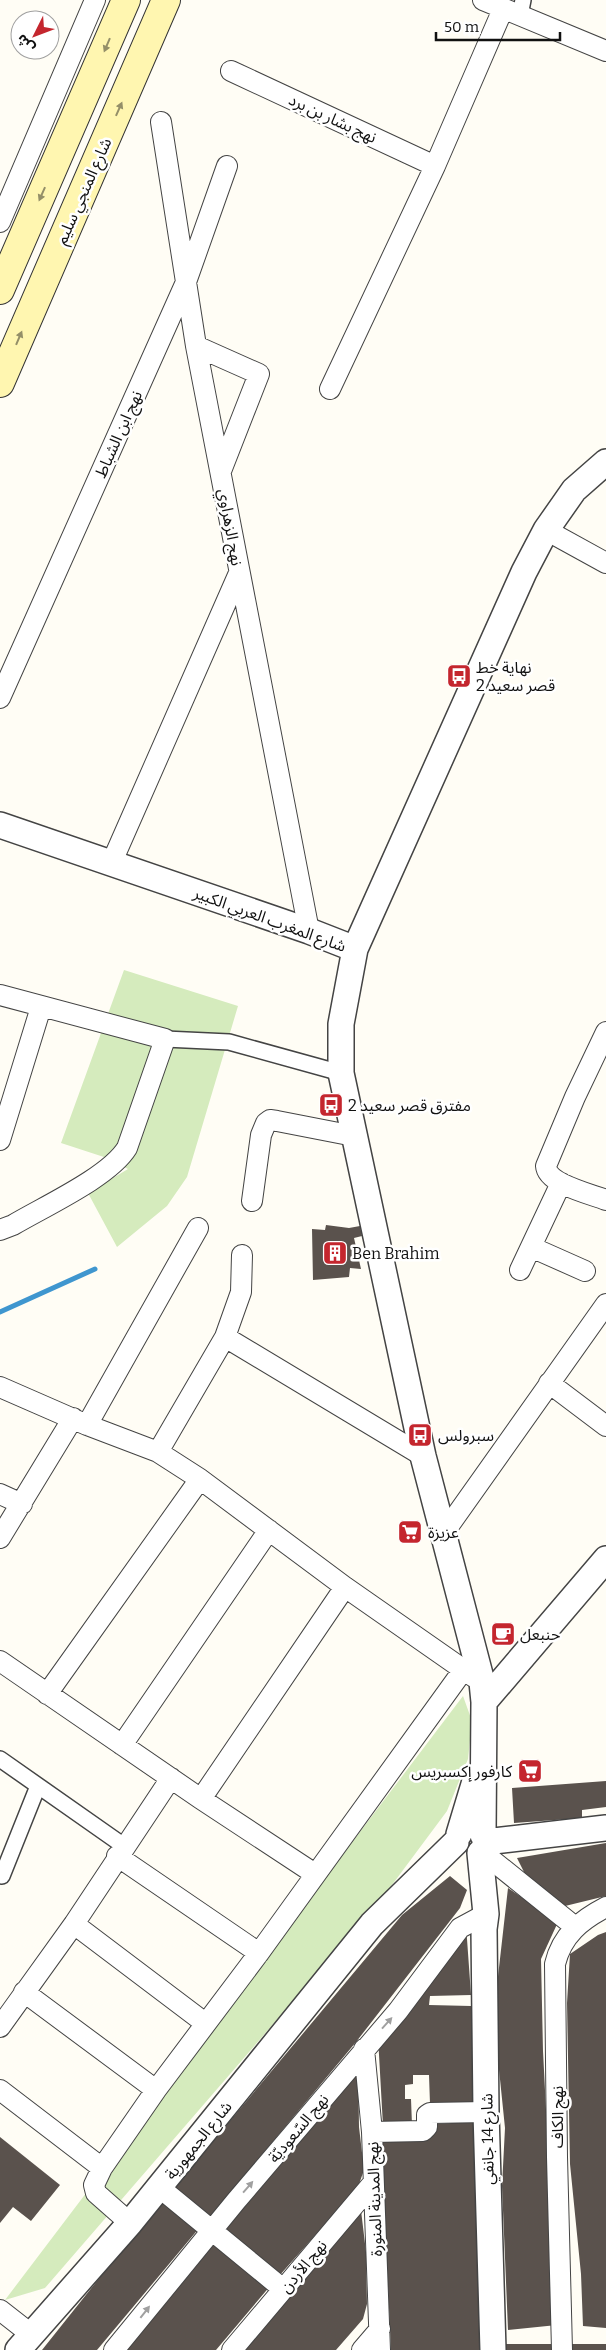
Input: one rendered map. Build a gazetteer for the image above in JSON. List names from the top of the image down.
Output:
{
  "streets": {
    "main road": ["شارع المنجي سليم"],
    "street": [
      "نهج بشار بن برد",
      "نهج ابن الشباط",
      "نهج الزهراوي",
      "شارع المغرب العربي الكبير",
      "نهج الكاف",
      "نهج السّعوديّة",
      "شارع 14 جانفي",
      "شارع الجمهورية",
      "نهج المدينة المنورة",
      "نهج الأردن"
    ]
  },
  "crossings": [
    ["نهج ابن الشباط", "نهج الزهراوي"],
    ["نهج الزهراوي", "شارع المغرب العربي الكبير"],
    ["شارع المغرب العربي الكبير", "شارع 14 جانفي"],
    ["شارع المغرب العربي الكبير", "شارع الجمهورية"],
    ["نهج السّعوديّة", "شارع 14 جانفي"],
    ["نهج السّعوديّة", "نهج المدينة المنورة"],
    ["شارع 14 جانفي", "شارع الجمهورية"],
    ["نهج المدينة المنورة", "نهج الأردن"]
  ],
  "places": {
    "bus stop": ["نهاية خط قصر سعيد 2", "مفترق قصر سعيد 2", "سبرولس"],
    "building": ["Ben Brahim"],
    "supermarket": ["عزيزة", "كارفور إكسبريس"],
    "cafe": ["حنبعل"]
  },
  "scale_bar": "50 m",
  "north": "bottom left"
}
